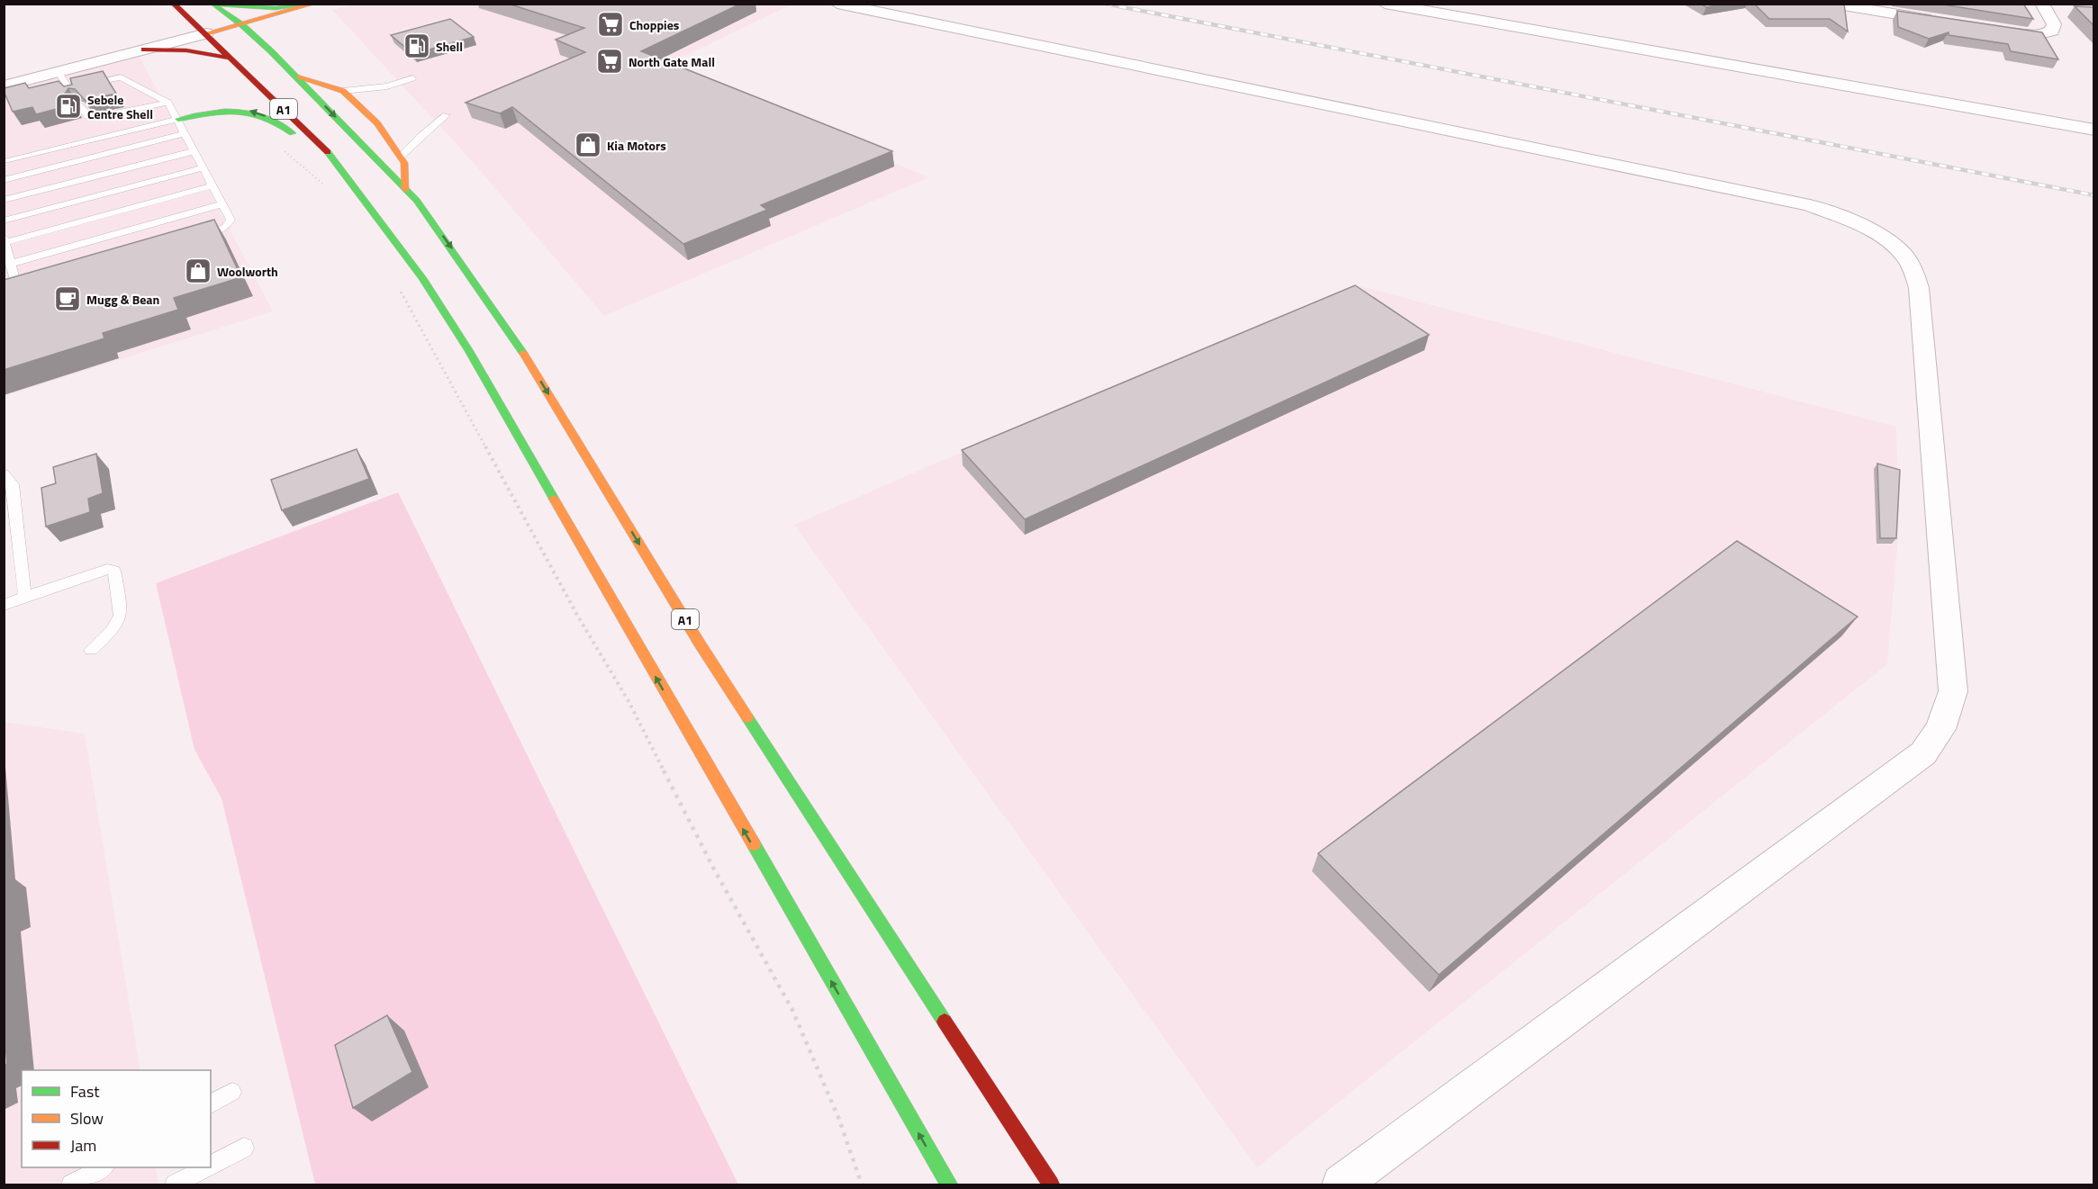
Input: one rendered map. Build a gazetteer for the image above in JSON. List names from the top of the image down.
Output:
{
  "streets": {
    "main road": ["A1"]
  },
  "places": {
    "supermarket": ["Choppies", "North Gate Mall"],
    "fuel station": ["Shell", "Sebele Centre Shell"],
    "shop": ["Kia Motors", "Woolworth"],
    "cafe": ["Mugg & Bean"]
  },
  "legend": ["Fast", "Slow", "Jam"]
}
